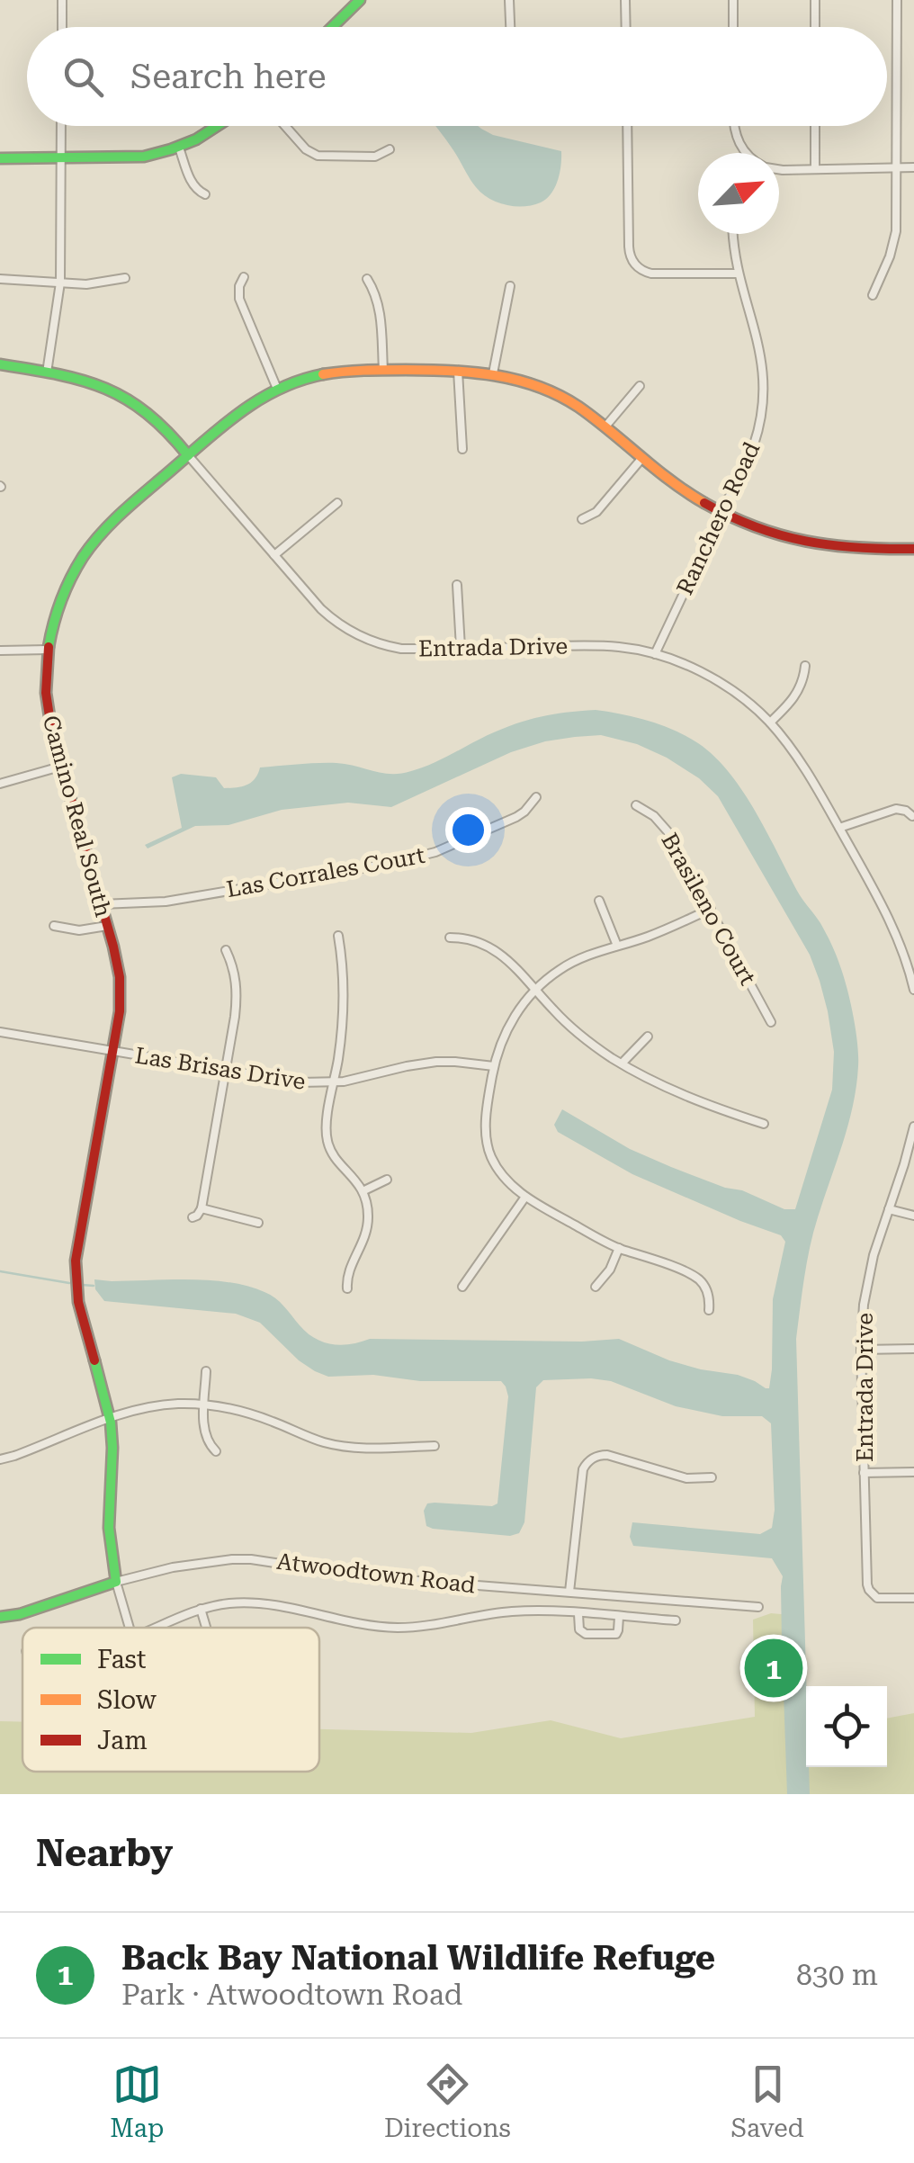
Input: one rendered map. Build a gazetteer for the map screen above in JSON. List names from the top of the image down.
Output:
{
  "streets": {
    "street": [
      "Ranchero Road",
      "Entrada Drive",
      "Camino Real South",
      "Las Corrales Court",
      "Brasileno Court",
      "Las Brisas Drive",
      "Atwoodtown Road"
    ]
  },
  "crossings": [
    ["Ranchero Road", "Entrada Drive"],
    ["Ranchero Road", "Camino Real South"],
    ["Entrada Drive", "Camino Real South"],
    ["Camino Real South", "Las Corrales Court"],
    ["Camino Real South", "Las Brisas Drive"],
    ["Camino Real South", "Atwoodtown Road"]
  ],
  "legend": ["Fast", "Slow", "Jam"],
  "north": "top right",
  "page": {
    "search": "Search here",
    "pins": "1",
    "heading": "Nearby",
    "list": [
      {
        "mark": "1",
        "name": "Back Bay National Wildlife Refuge",
        "note": "Park · Atwoodtown Road",
        "value": "830 m"
      }
    ],
    "nav": ["Map", "Directions", "Saved"]
  }
}
